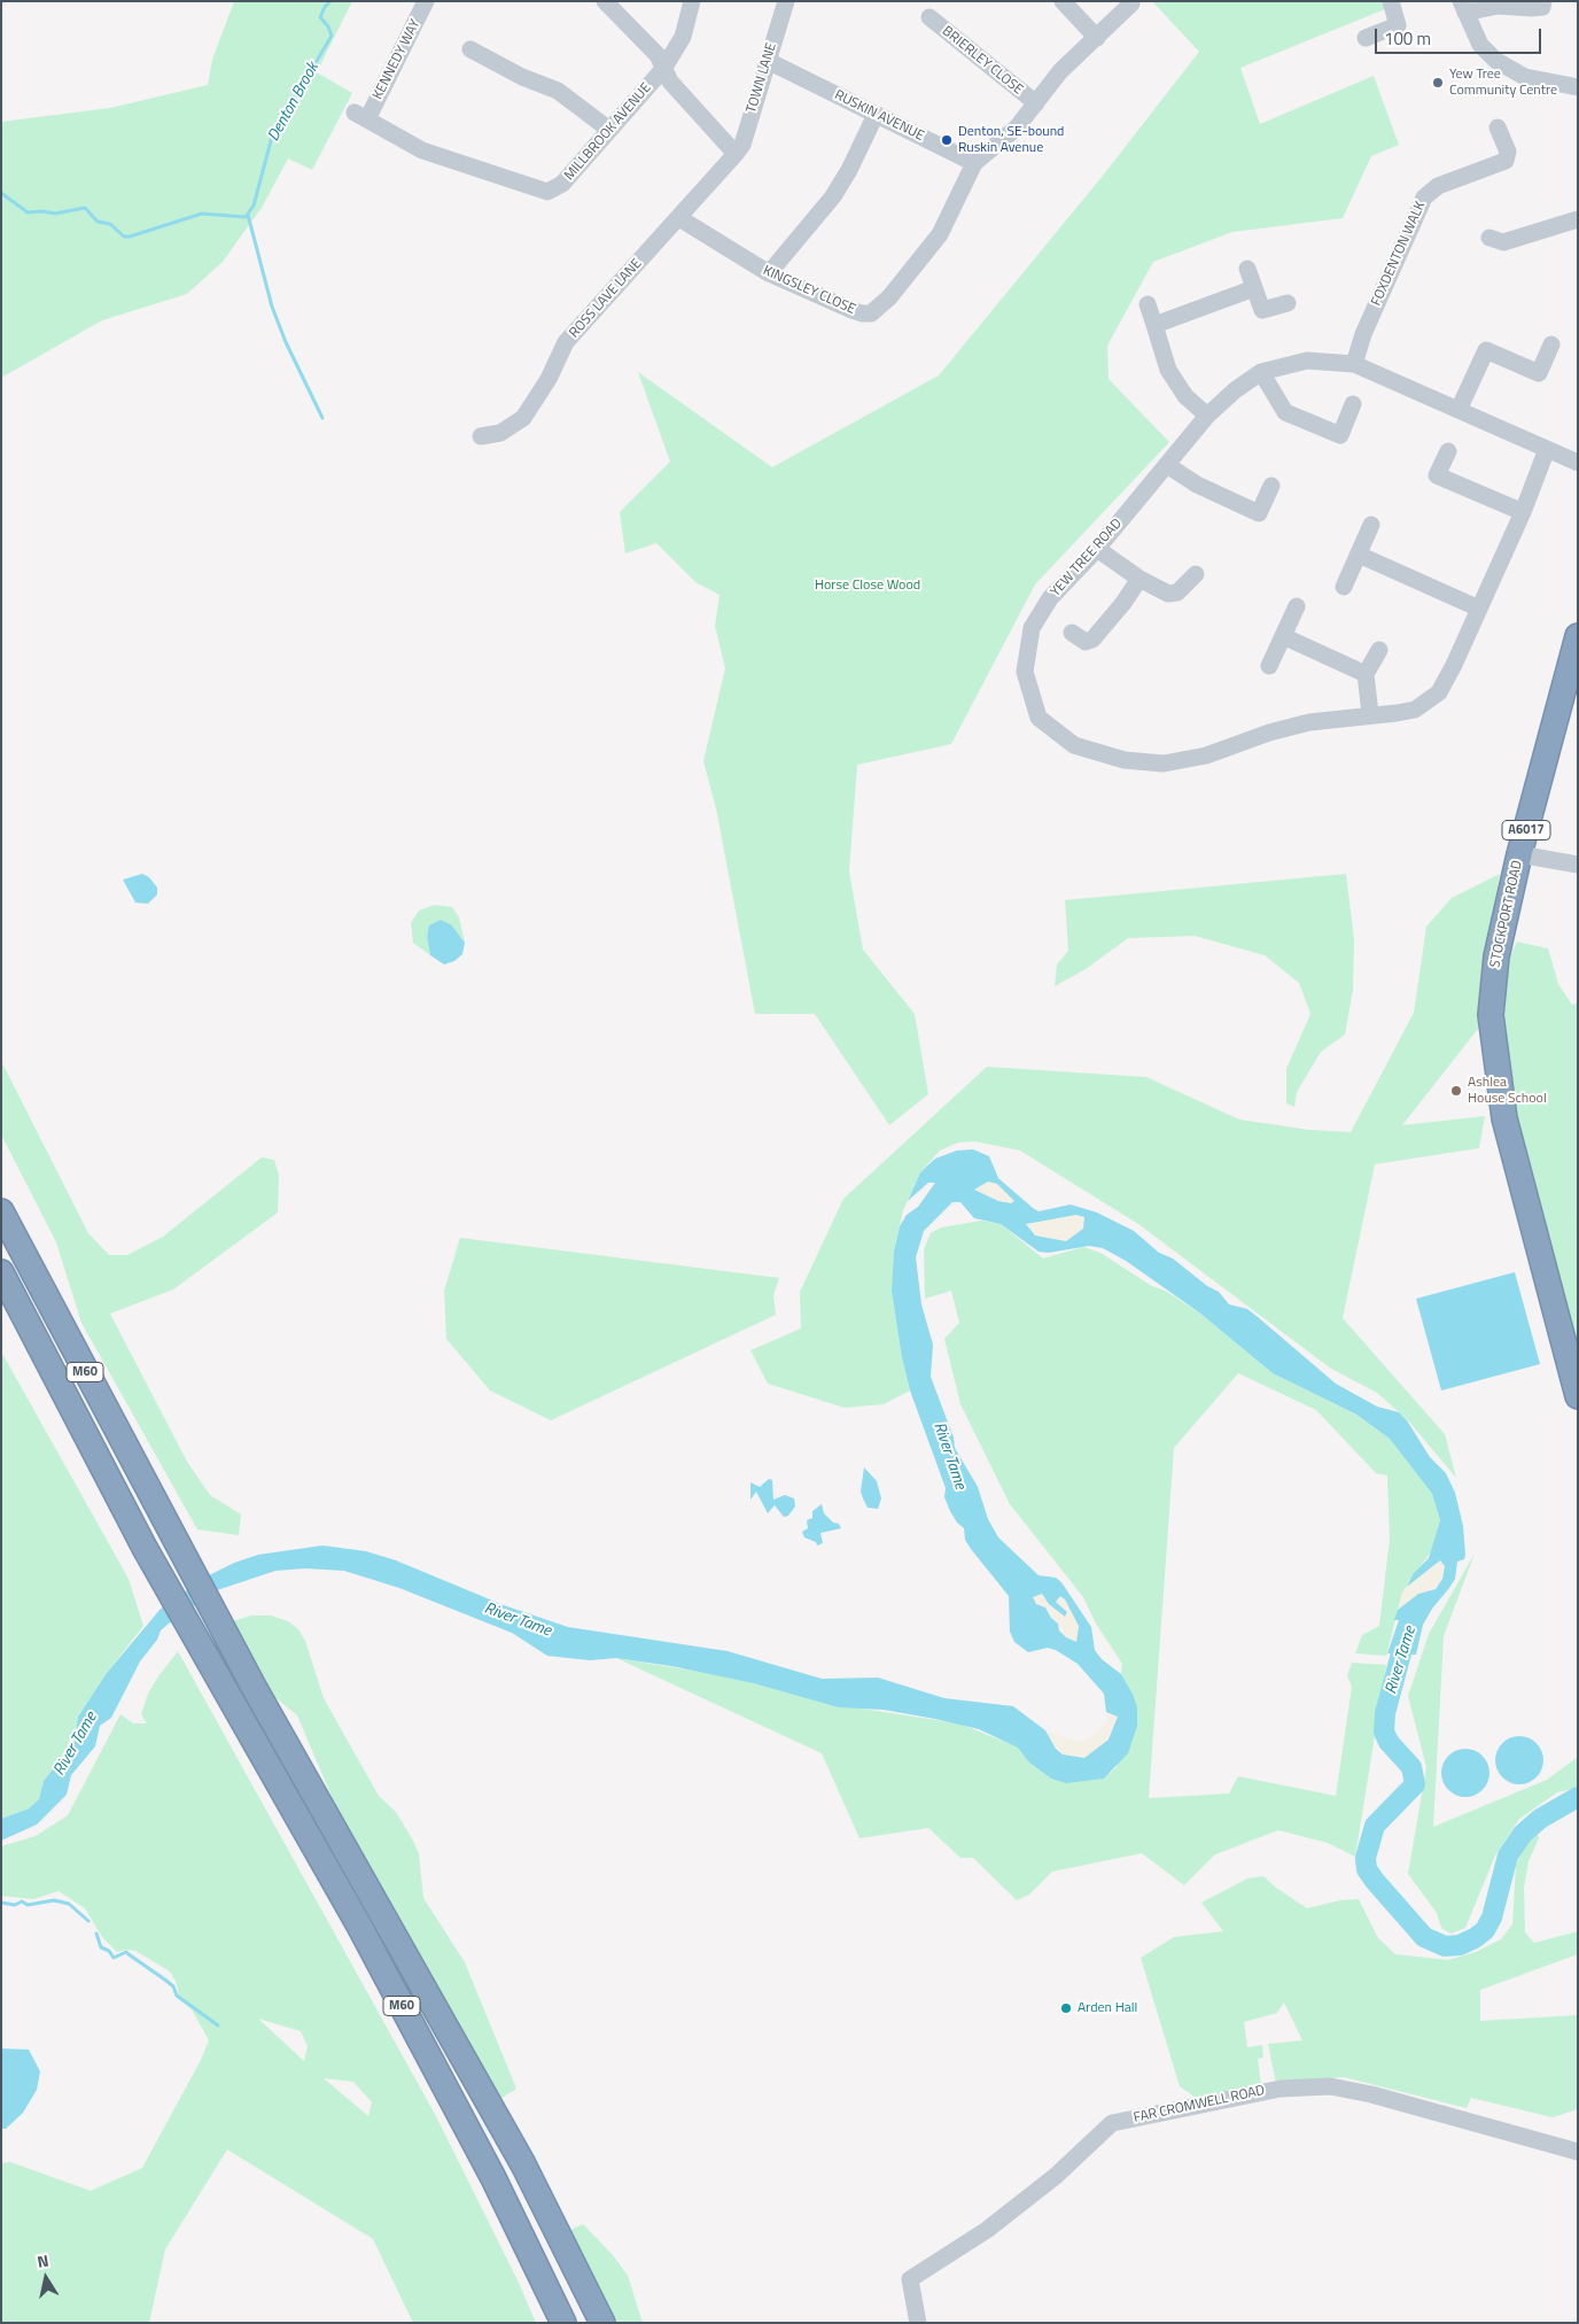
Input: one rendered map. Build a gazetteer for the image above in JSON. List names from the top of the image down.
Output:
{
  "streets": {
    "highway": ["A6017", "STOCKPORT ROAD", "M60"],
    "street": [
      "KENNEDY WAY",
      "BRIERLEY CLOSE",
      "TOWN LANE",
      "RUSKIN AVENUE",
      "MILLBROOK AVENUE",
      "FOXDENTON WALK",
      "KINGSLEY CLOSE",
      "ROSS LAVE LANE",
      "YEW TREE ROAD",
      "FAR CROMWELL ROAD"
    ]
  },
  "crossings": [
    ["KENNEDY WAY", "MILLBROOK AVENUE"],
    ["TOWN LANE", "RUSKIN AVENUE"],
    ["TOWN LANE", "ROSS LAVE LANE"],
    ["RUSKIN AVENUE", "KINGSLEY CLOSE"],
    ["FOXDENTON WALK", "YEW TREE ROAD"],
    ["KINGSLEY CLOSE", "ROSS LAVE LANE"]
  ],
  "water": ["Denton Brook", "River Tame"],
  "parks": ["Horse Close Wood"],
  "places": [
    "Yew Tree Community Centre",
    "Denton, SE-bound Ruskin Avenue",
    "Ashlea House School",
    "Arden Hall"
  ],
  "scale_bar": "100 m",
  "north": "top"
}
